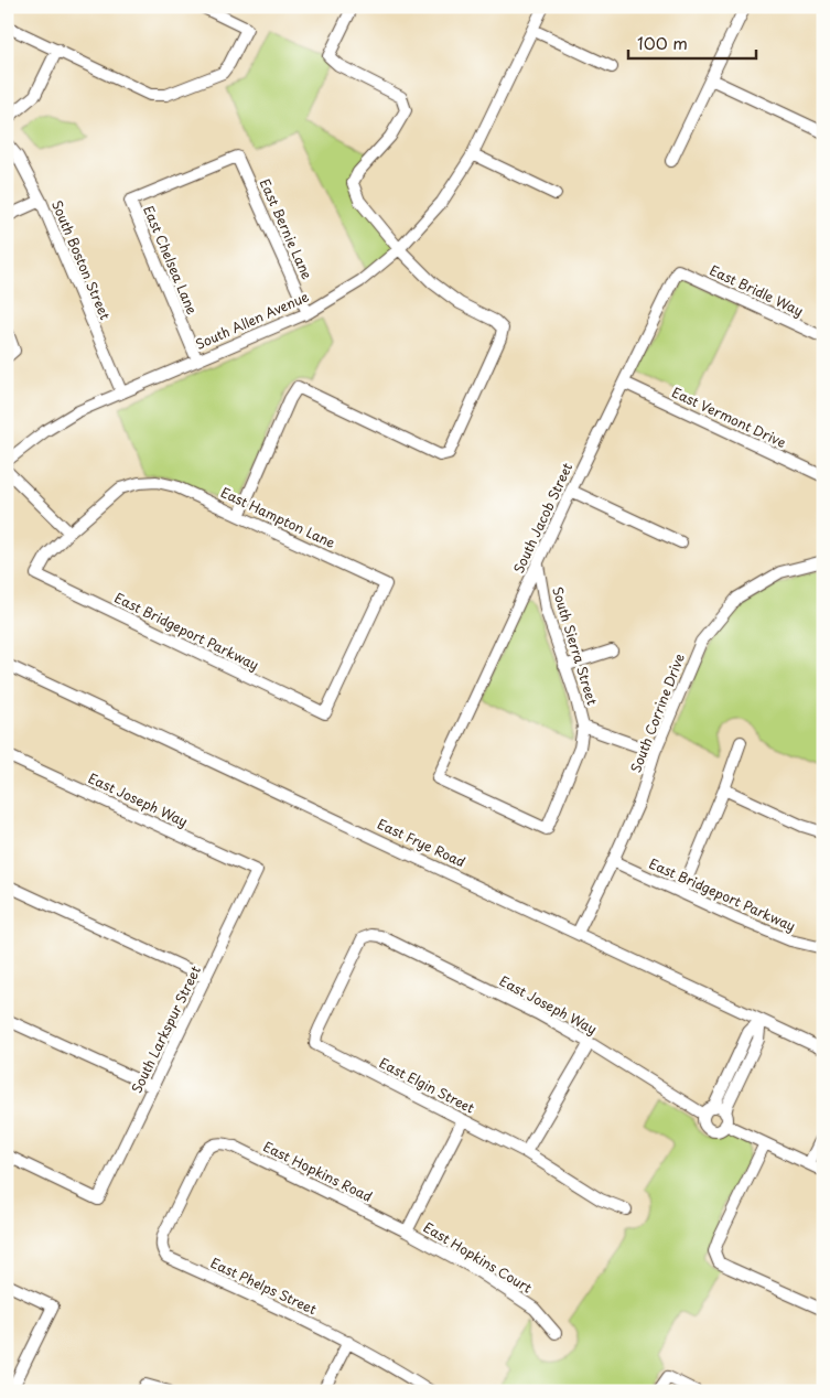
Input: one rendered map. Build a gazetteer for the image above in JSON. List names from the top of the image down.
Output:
{
  "streets": {
    "street": [
      "East Bernie Lane",
      "South Boston Street",
      "East Chelsea Lane",
      "East Bridle Way",
      "South Allen Avenue",
      "East Vermont Drive",
      "East Hampton Lane",
      "South Jacob Street",
      "East Bridgeport Parkway",
      "South Sierra Street",
      "South Corrine Drive",
      "East Joseph Way",
      "East Frye Road",
      "South Larkspur Street",
      "East Elgin Street",
      "East Hopkins Road",
      "East Hopkins Court",
      "East Phelps Street"
    ]
  },
  "crossings": [
    ["East Bernie Lane", "East Chelsea Lane"],
    ["East Bernie Lane", "South Allen Avenue"],
    ["South Boston Street", "South Allen Avenue"],
    ["East Chelsea Lane", "South Allen Avenue"],
    ["East Bridle Way", "South Jacob Street"],
    ["East Vermont Drive", "South Jacob Street"],
    ["East Hampton Lane", "East Bridgeport Parkway"],
    ["South Jacob Street", "South Sierra Street"],
    ["East Bridgeport Parkway", "South Corrine Drive"],
    ["South Corrine Drive", "East Frye Road"],
    ["East Joseph Way", "South Larkspur Street"],
    ["East Joseph Way", "East Elgin Street"],
    ["East Hopkins Road", "East Hopkins Court"],
    ["East Hopkins Road", "East Phelps Street"]
  ],
  "scale_bar": "100 m"
}
